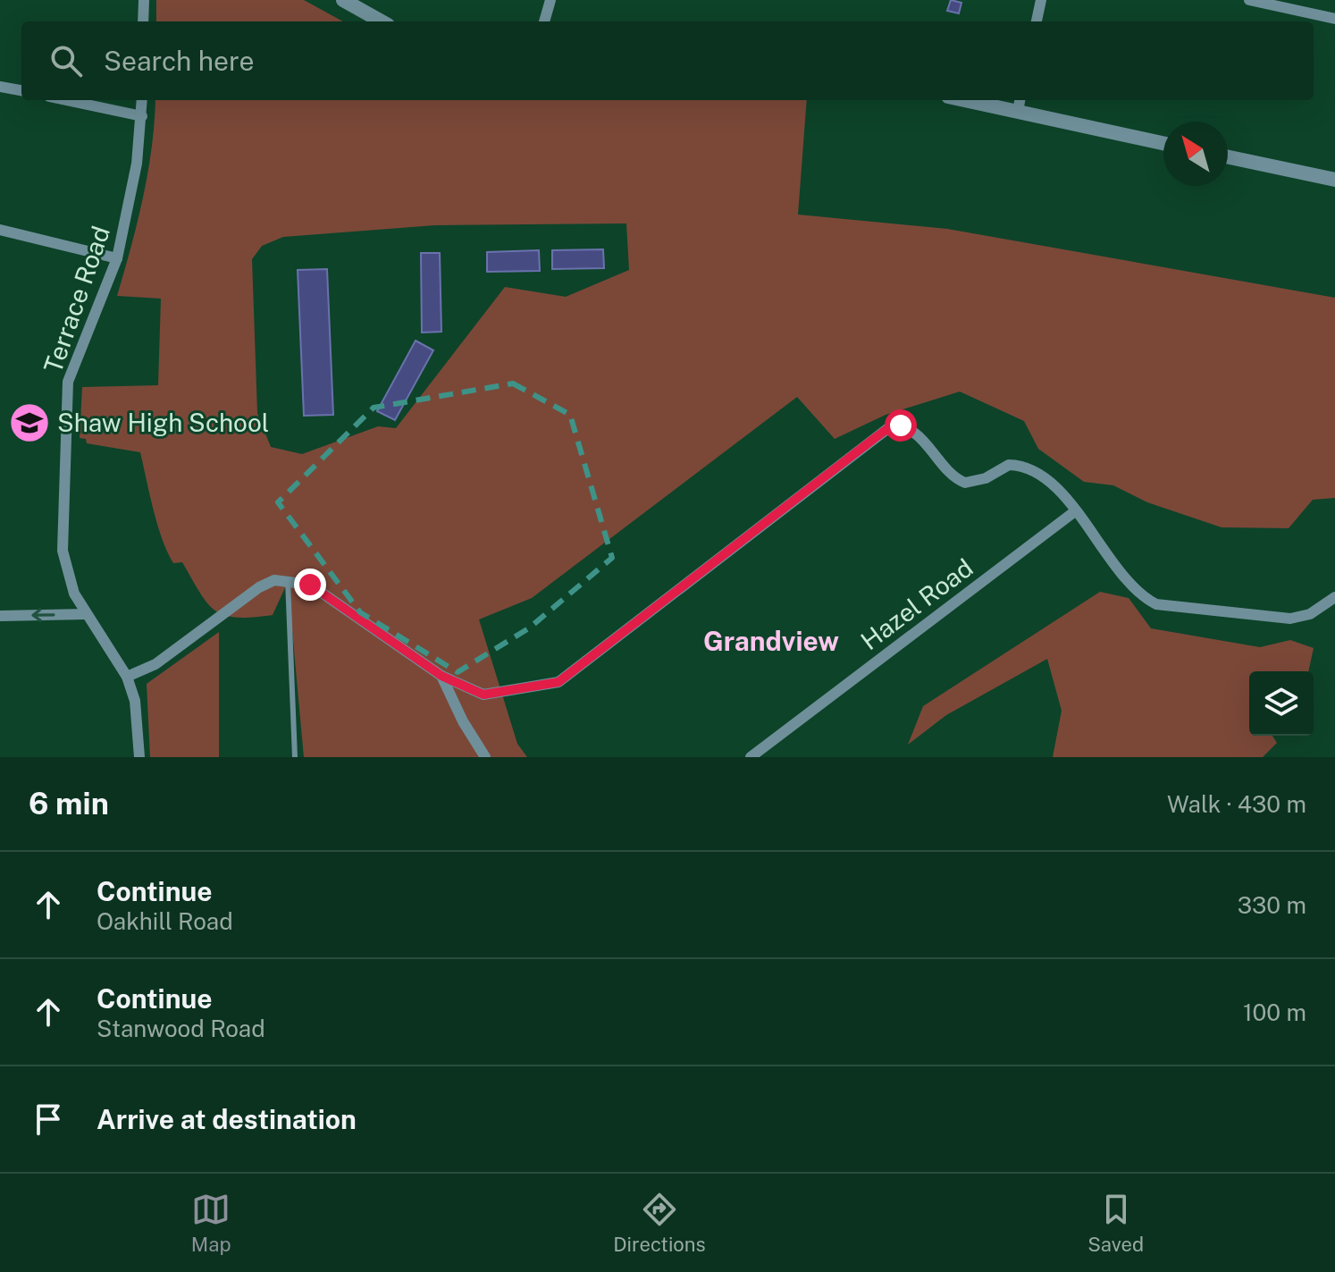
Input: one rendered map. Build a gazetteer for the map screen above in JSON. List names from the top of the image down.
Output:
{
  "streets": {
    "street": ["Terrace Road", "Hazel Road"]
  },
  "districts": ["Grandview"],
  "places": {
    "school or university": ["Shaw High School"]
  },
  "north": "top left",
  "page": {
    "search": "Search here",
    "heading": ["6 min", "Walk · 430 m"],
    "list": [
      ["Continue", "Oakhill Road", "330 m"],
      ["Continue", "Stanwood Road", "100 m"],
      "Arrive at destination"
    ],
    "nav": ["Map", "Directions", "Saved"]
  }
}
